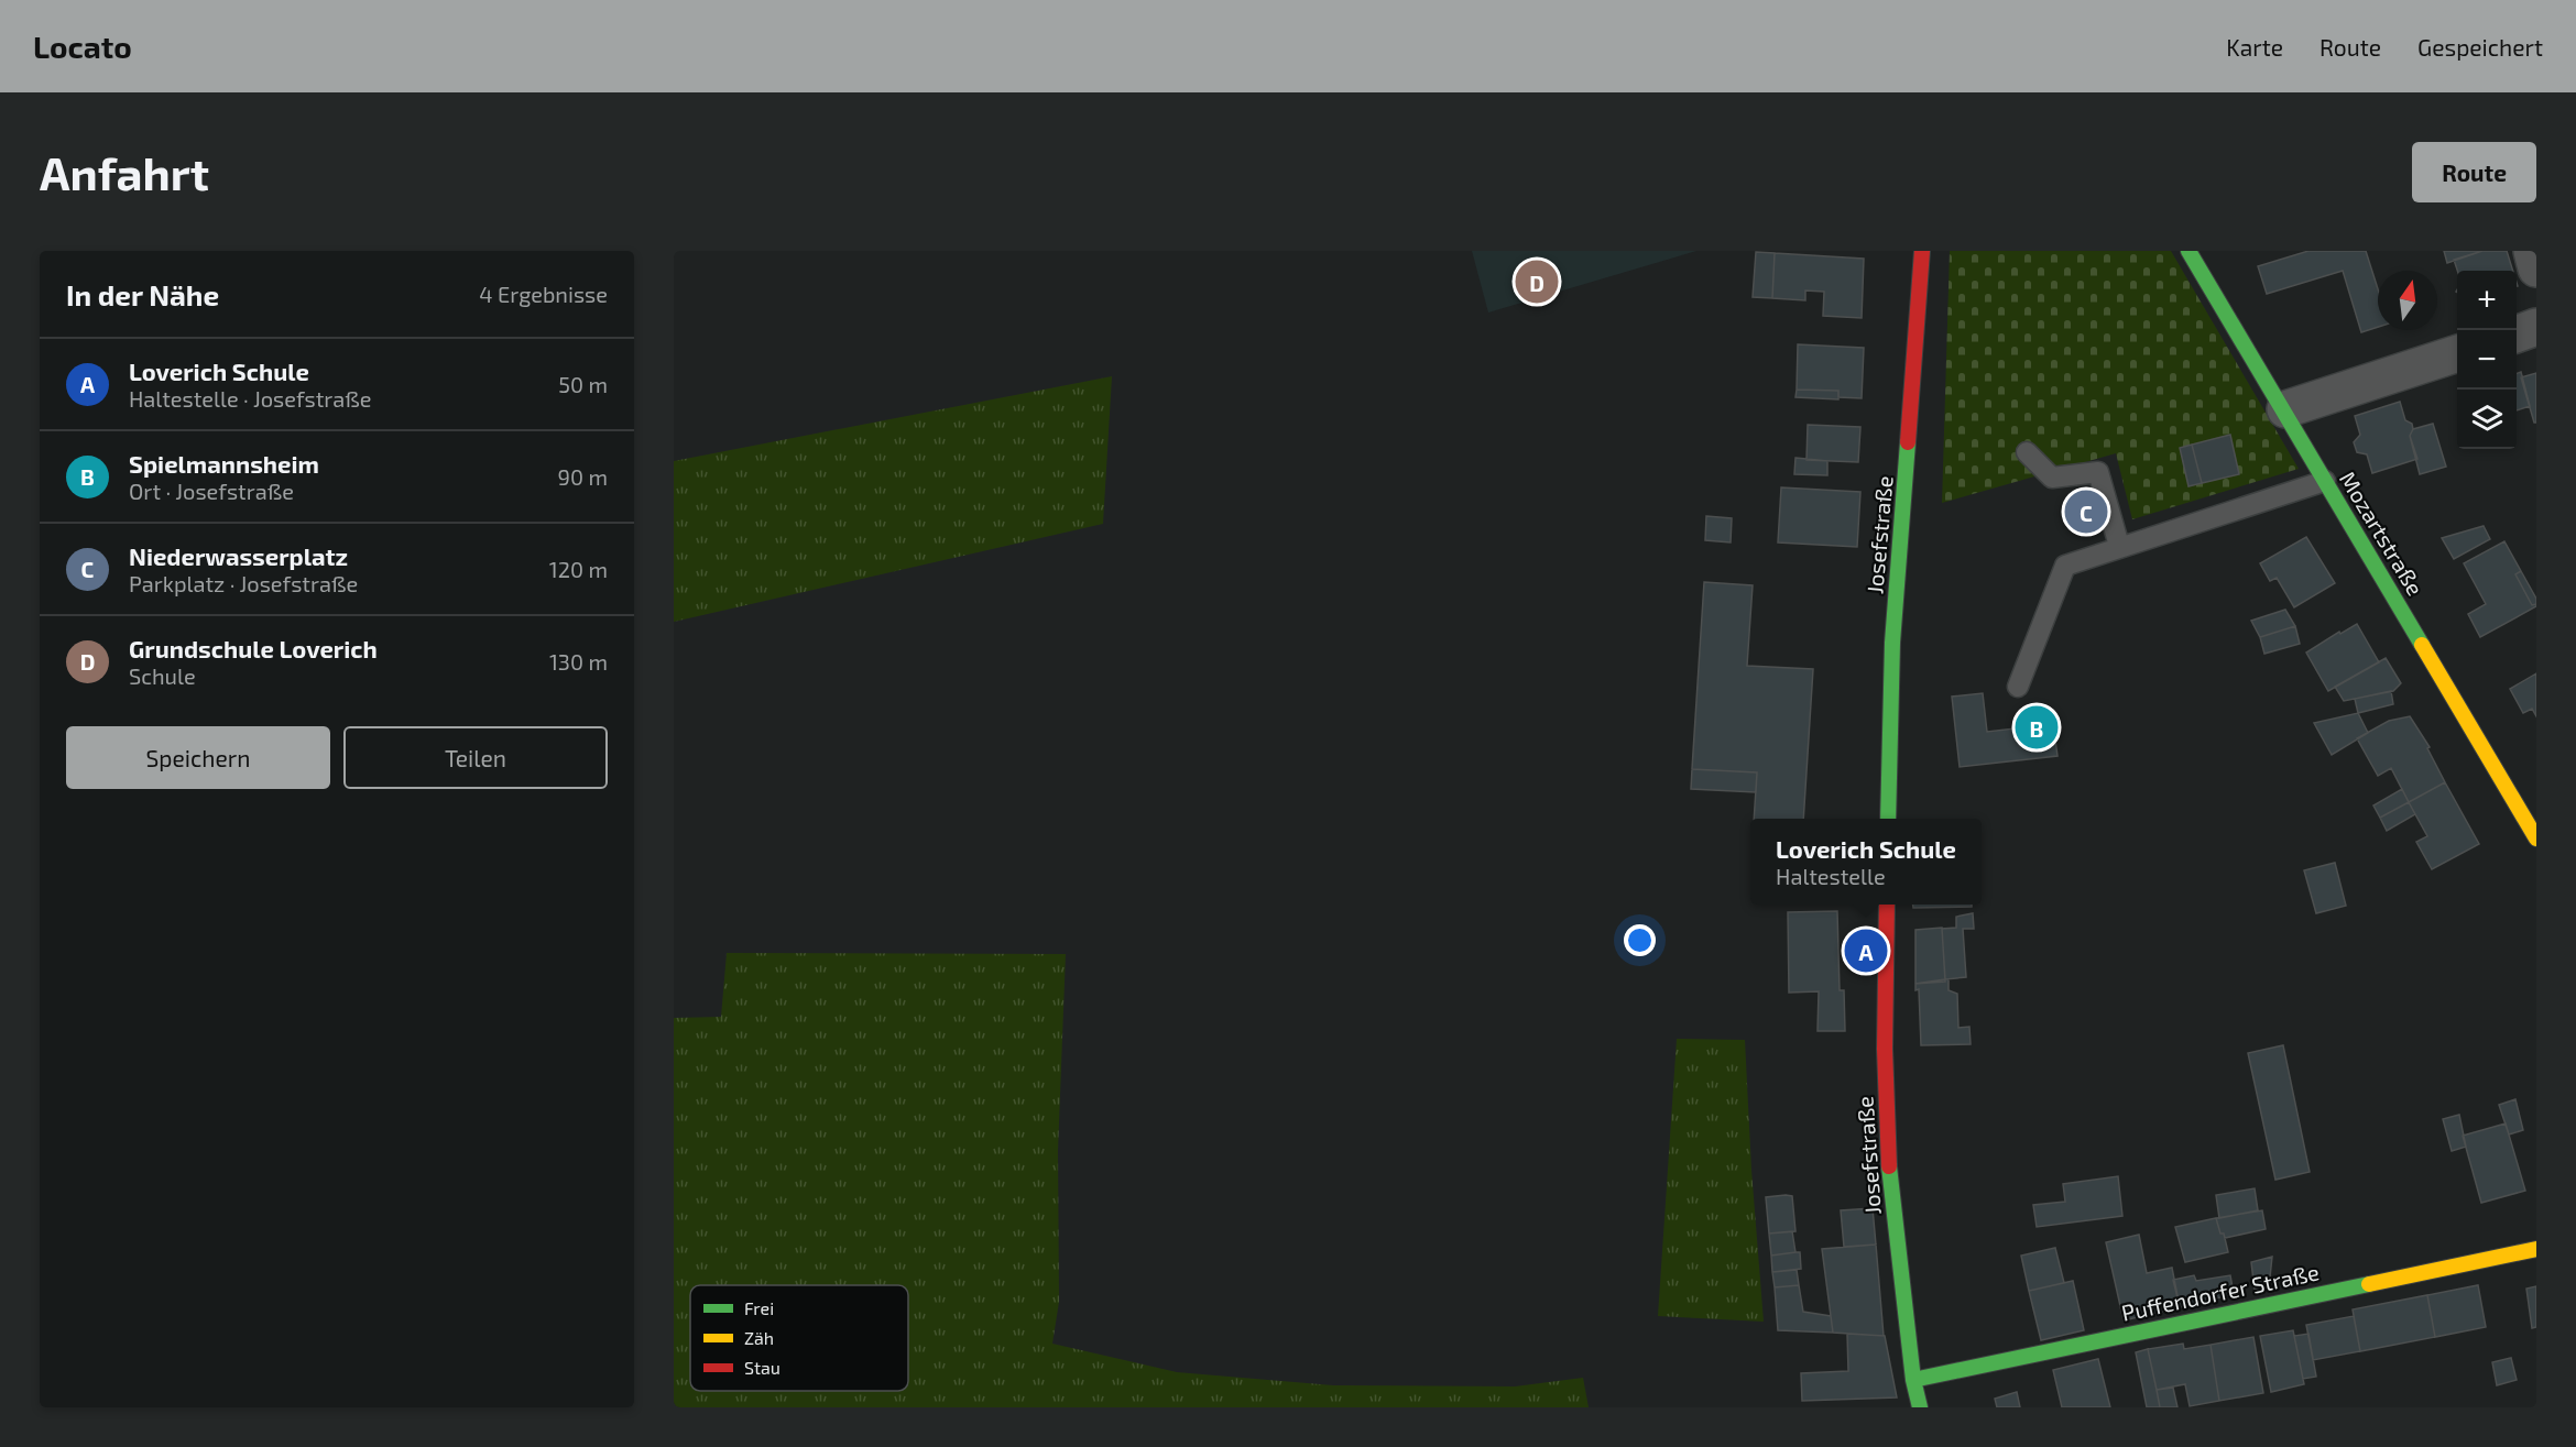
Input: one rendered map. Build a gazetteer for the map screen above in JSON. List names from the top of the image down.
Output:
{
  "streets": {
    "street": ["Mozartstraße", "Josefstraße", "Puffendorfer Straße"]
  },
  "crossings": [
    ["Josefstraße", "Puffendorfer Straße"]
  ],
  "legend": ["Frei", "Zäh", "Stau"],
  "north": "top",
  "page": {
    "header": "Locato",
    "nav": ["Karte", "Route", "Gespeichert"],
    "buttons": [
      "Route",
      ["Speichern", "Teilen"]
    ],
    "title": "Anfahrt",
    "heading": ["In der Nähe", "4 Ergebnisse"],
    "pins": [
      "D",
      "C",
      "B",
      "A"
    ],
    "map_buttons": ["+", "−"],
    "list": [
      {
        "mark": "A",
        "name": "Loverich Schule",
        "note": "Haltestelle · Josefstraße",
        "value": "50 m"
      },
      {
        "mark": "B",
        "name": "Spielmannsheim",
        "note": "Ort · Josefstraße",
        "value": "90 m"
      },
      {
        "mark": "C",
        "name": "Niederwasserplatz",
        "note": "Parkplatz · Josefstraße",
        "value": "120 m"
      },
      {
        "mark": "D",
        "name": "Grundschule Loverich",
        "note": "Schule",
        "value": "130 m"
      }
    ],
    "popup": ["Loverich Schule", "Haltestelle"]
  }
}
